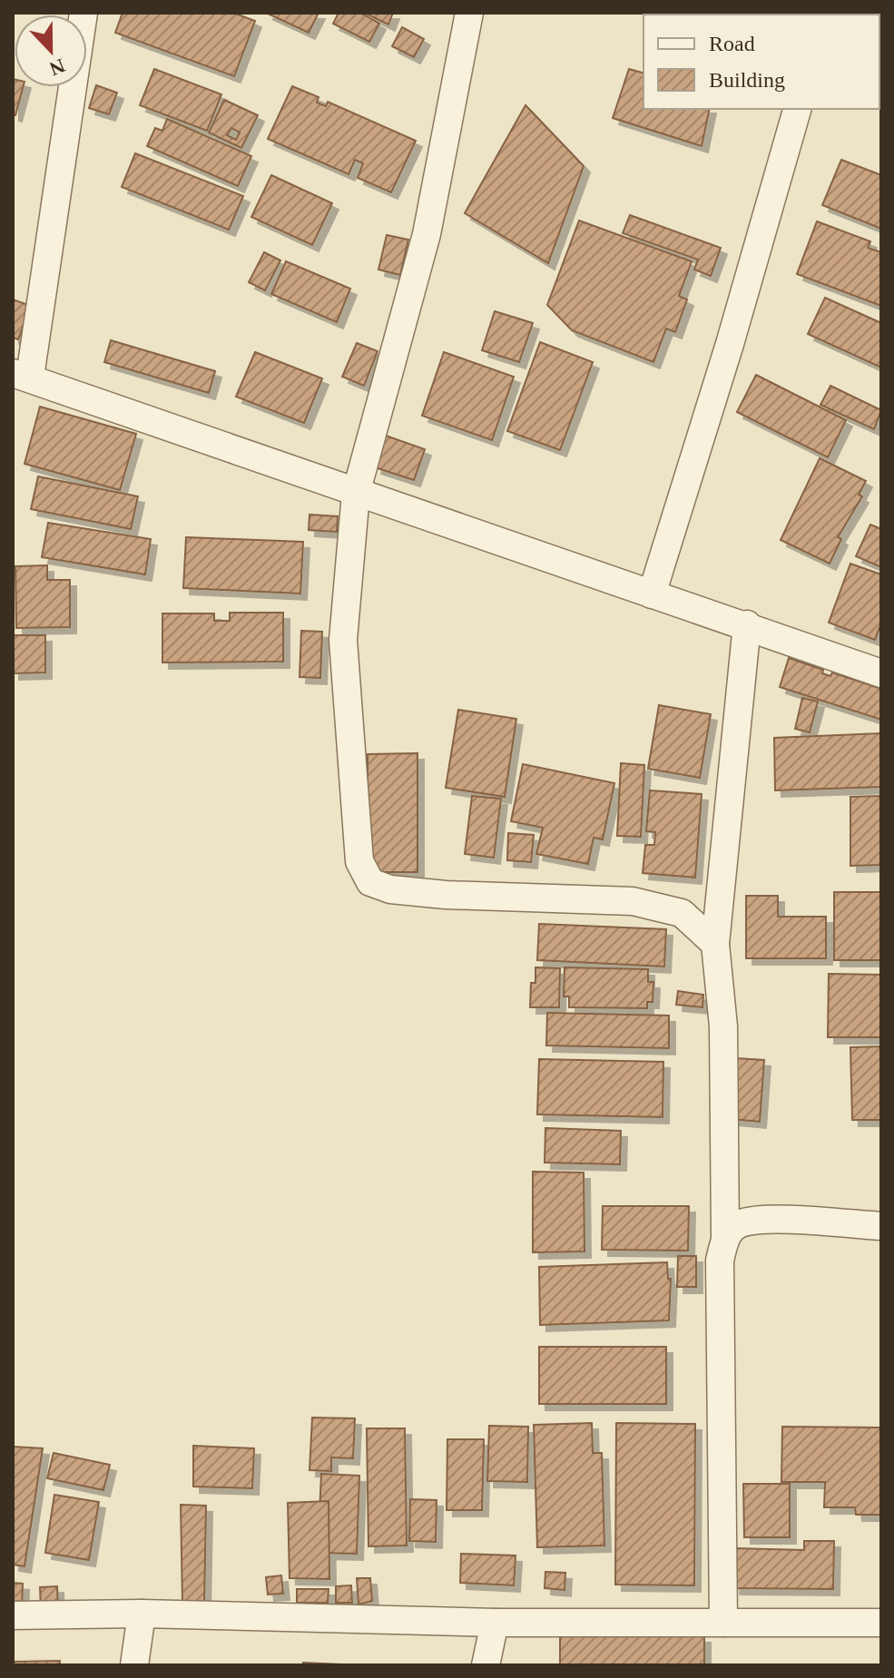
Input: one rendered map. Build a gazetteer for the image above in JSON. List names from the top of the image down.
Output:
{
  "legend": ["Road", "Building"],
  "north": "bottom"
}
